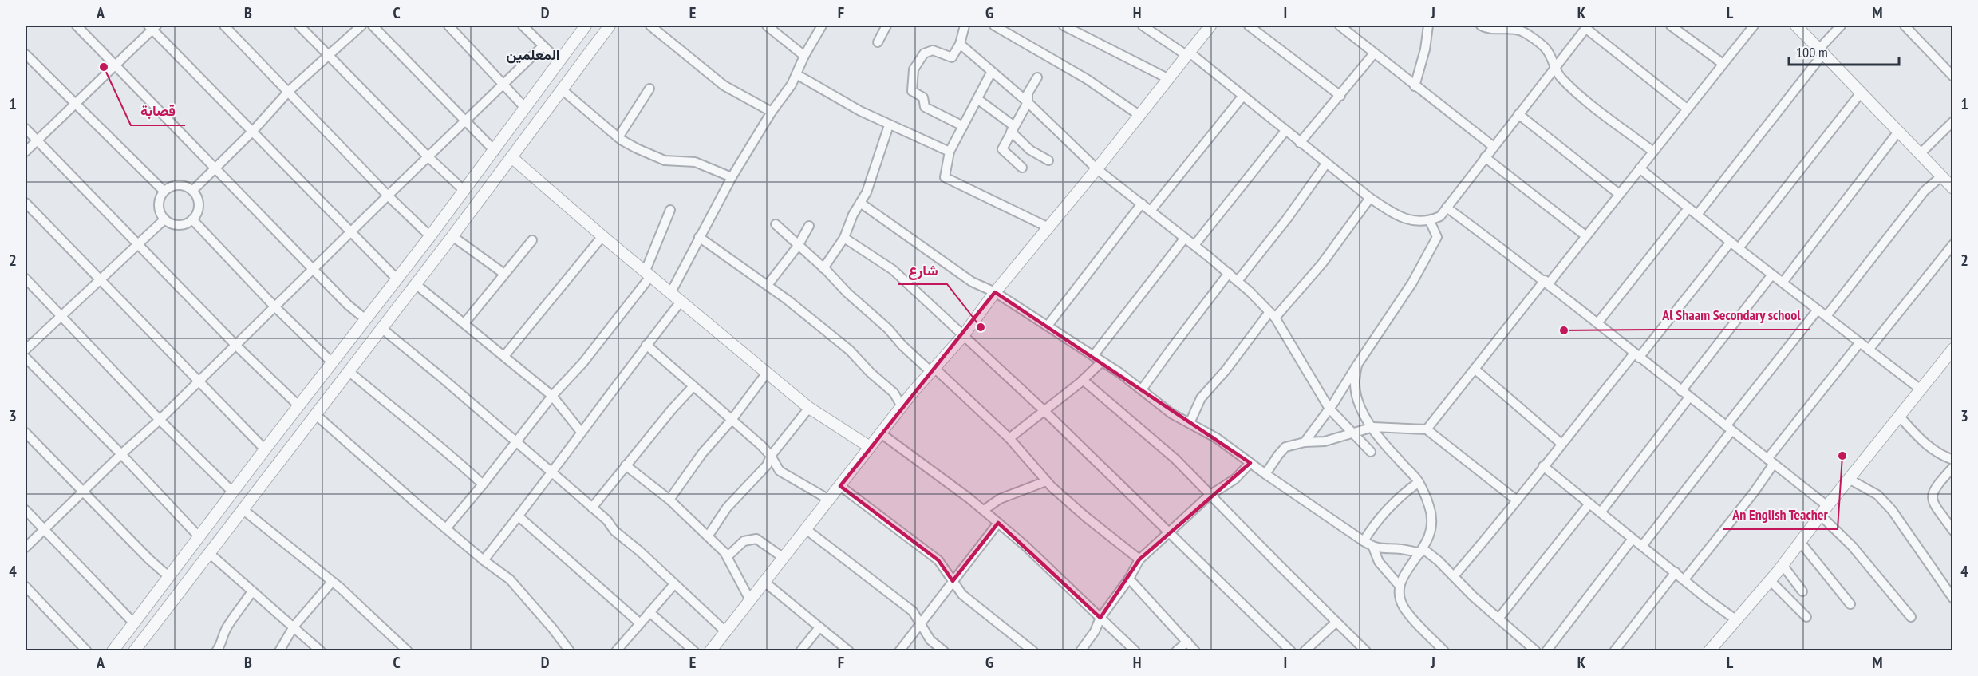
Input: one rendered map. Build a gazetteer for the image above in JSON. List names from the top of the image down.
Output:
{
  "districts": ["المعلمين"],
  "places": [
    "قصابة",
    "شارع",
    "Al Shaam Secondary school",
    "An English Teacher"
  ],
  "scale_bar": "100 m",
  "grid": {
    "columns": [
      "A",
      "B",
      "C",
      "D",
      "E",
      "F",
      "G",
      "H",
      "I",
      "J",
      "K",
      "L",
      "M"
    ],
    "rows": [
      "1",
      "2",
      "3",
      "4"
    ]
  }
}
